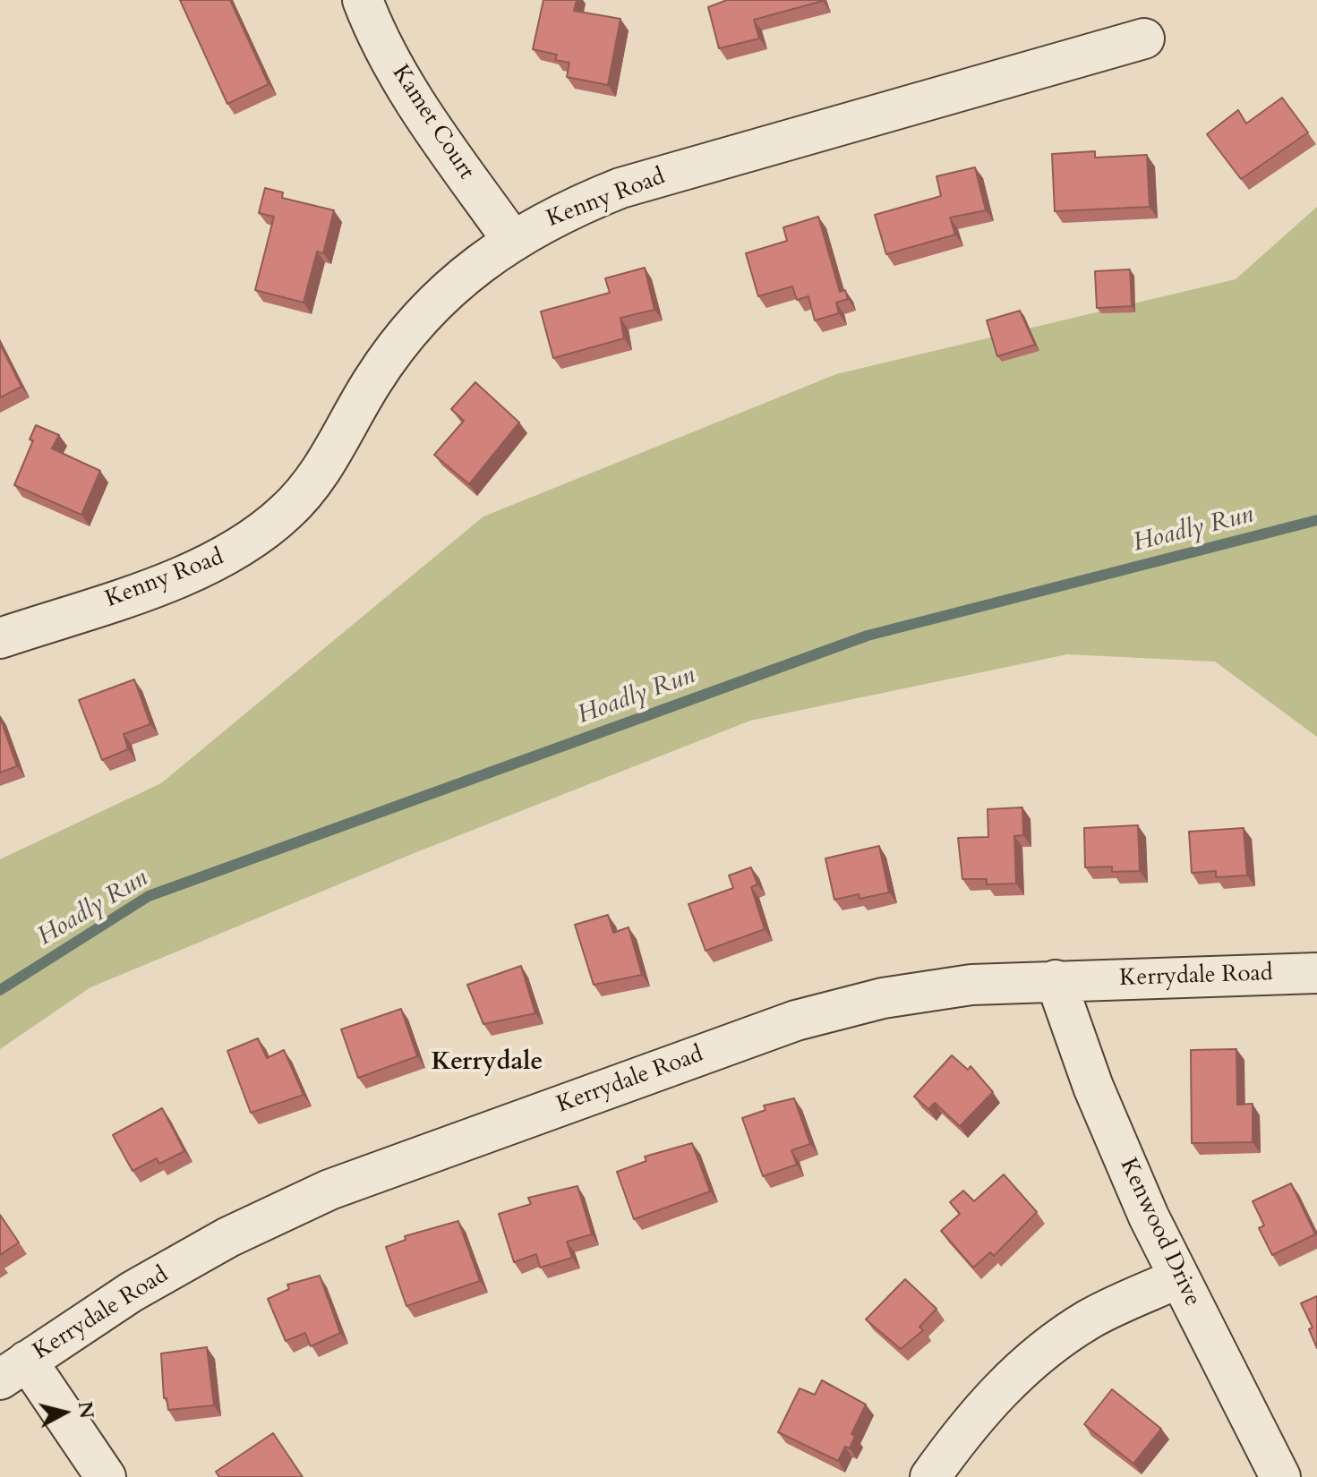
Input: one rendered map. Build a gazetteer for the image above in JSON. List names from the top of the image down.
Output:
{
  "streets": {
    "street": [
      "Kamet Court",
      "Kenny Road",
      "Kerrydale Road",
      "Kenwood Drive"
    ]
  },
  "crossings": [
    ["Kamet Court", "Kenny Road"],
    ["Kerrydale Road", "Kenwood Drive"]
  ],
  "districts": ["Kerrydale"],
  "water": ["Hoadly Run"],
  "north": "right"
}
